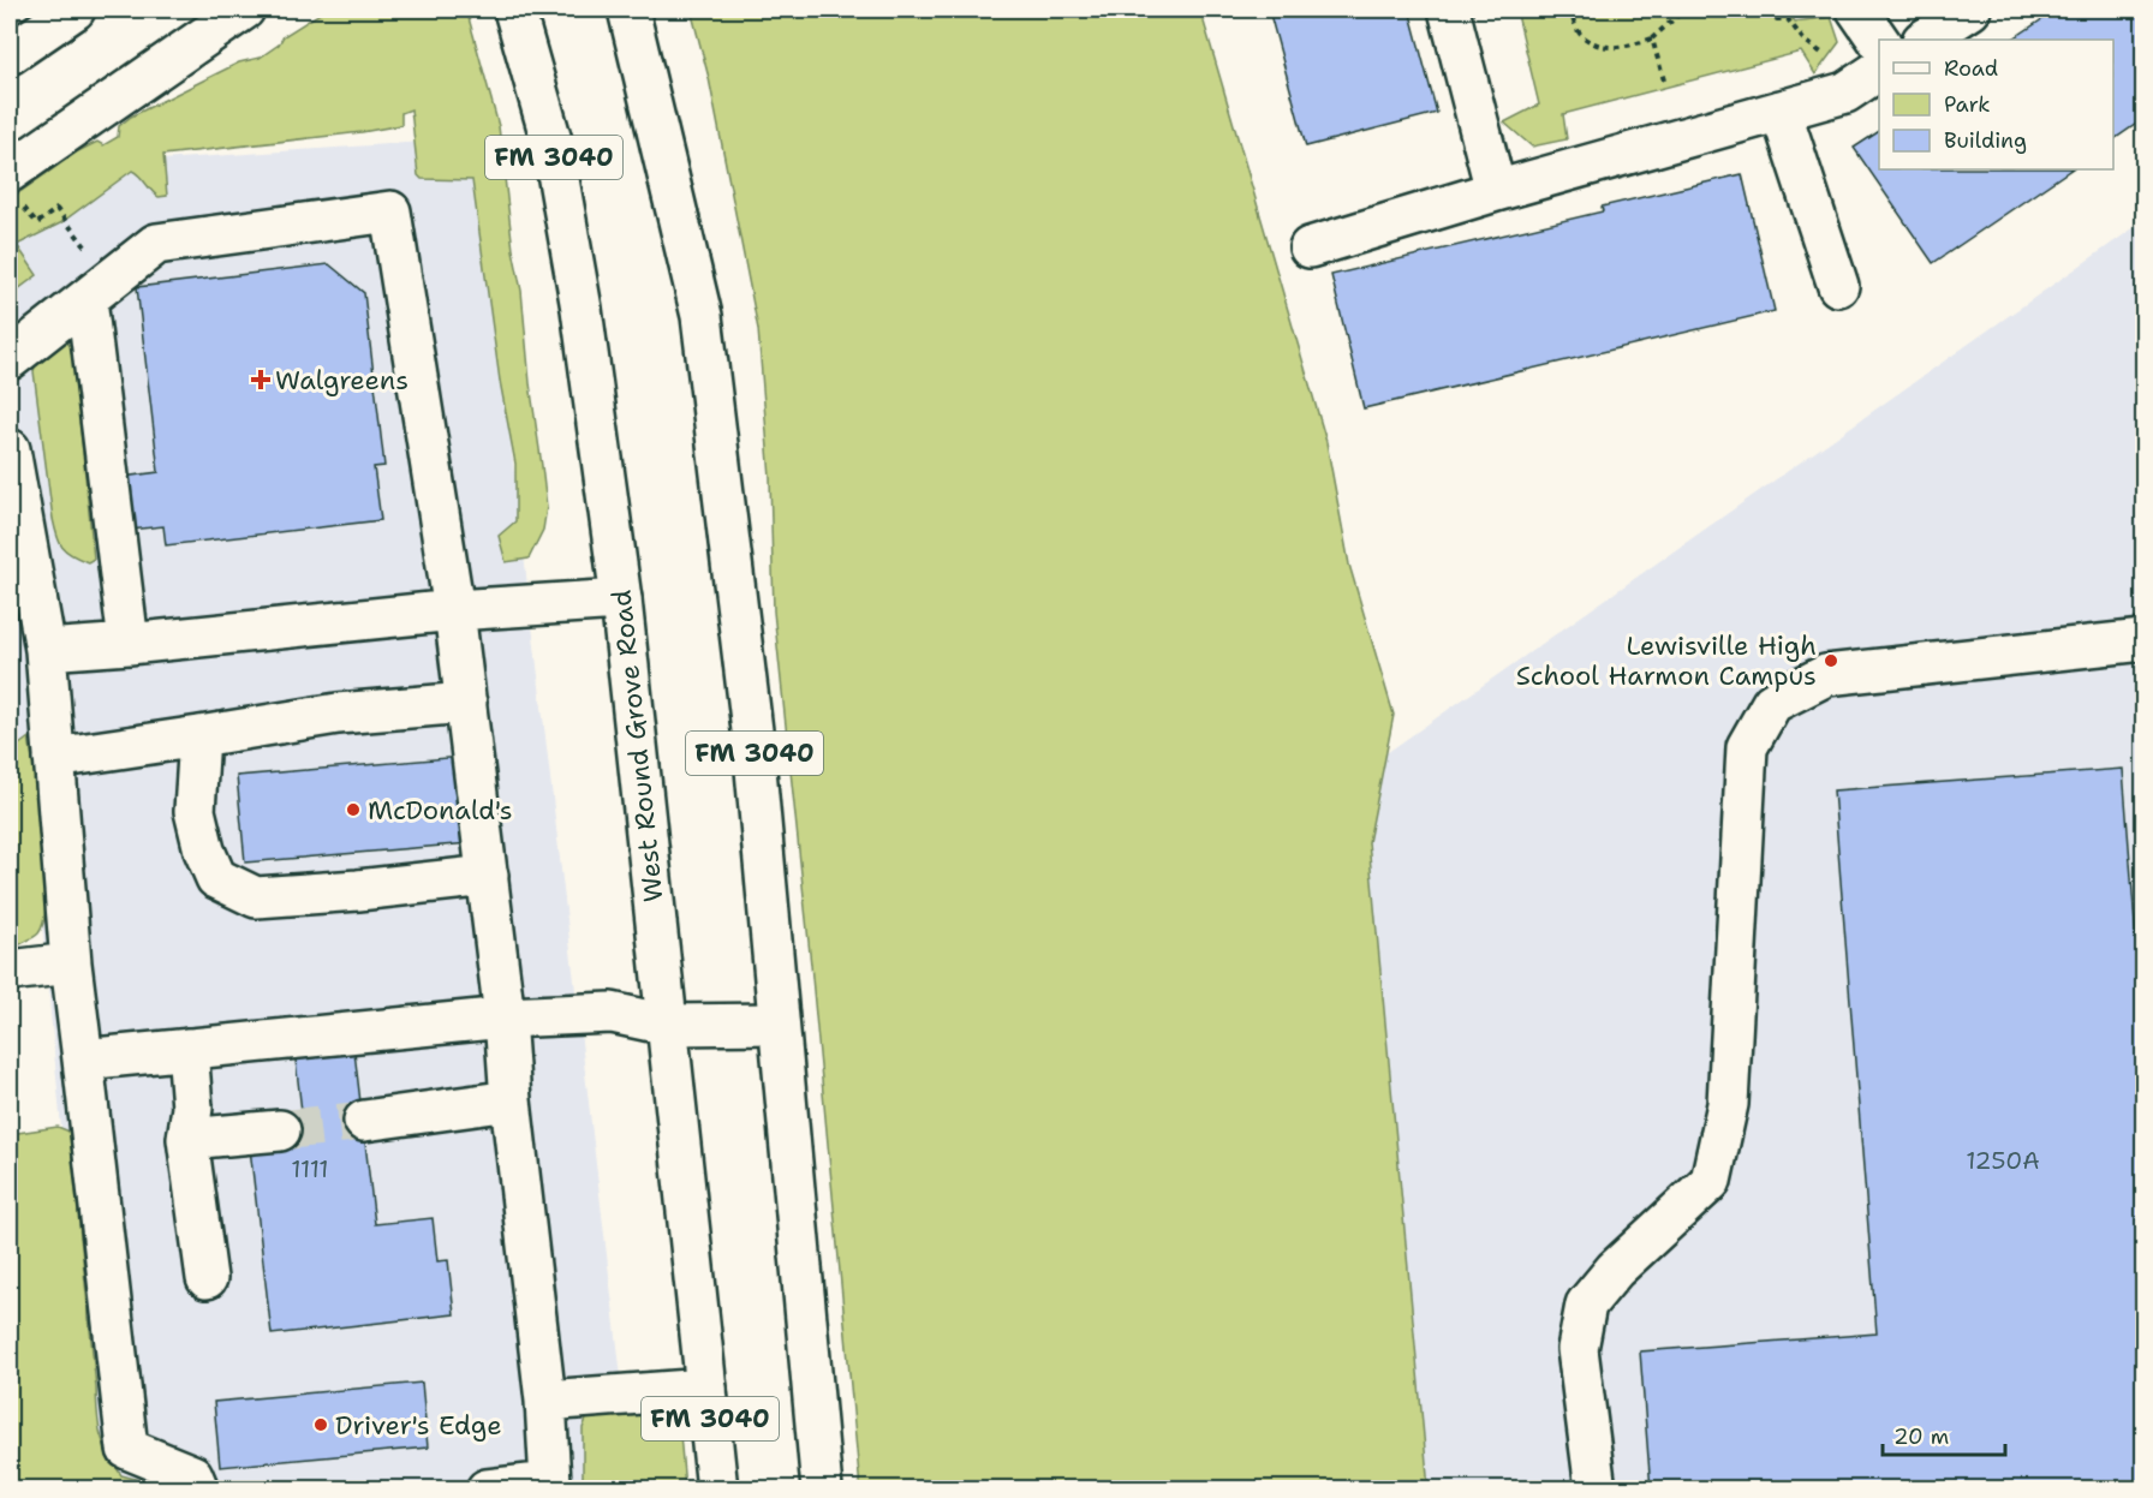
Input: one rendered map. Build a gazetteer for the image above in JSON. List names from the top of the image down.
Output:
{
  "streets": {
    "main road": ["FM 3040", "West Round Grove Road"]
  },
  "places": {
    "health": ["Walgreens"],
    "other": ["Lewisville High School Harmon Campus", "McDonald's", "Driver's Edge"]
  },
  "house_numbers": ["1250A", "1111"],
  "legend": ["Road", "Park", "Building"],
  "scale_bar": "20 m"
}
